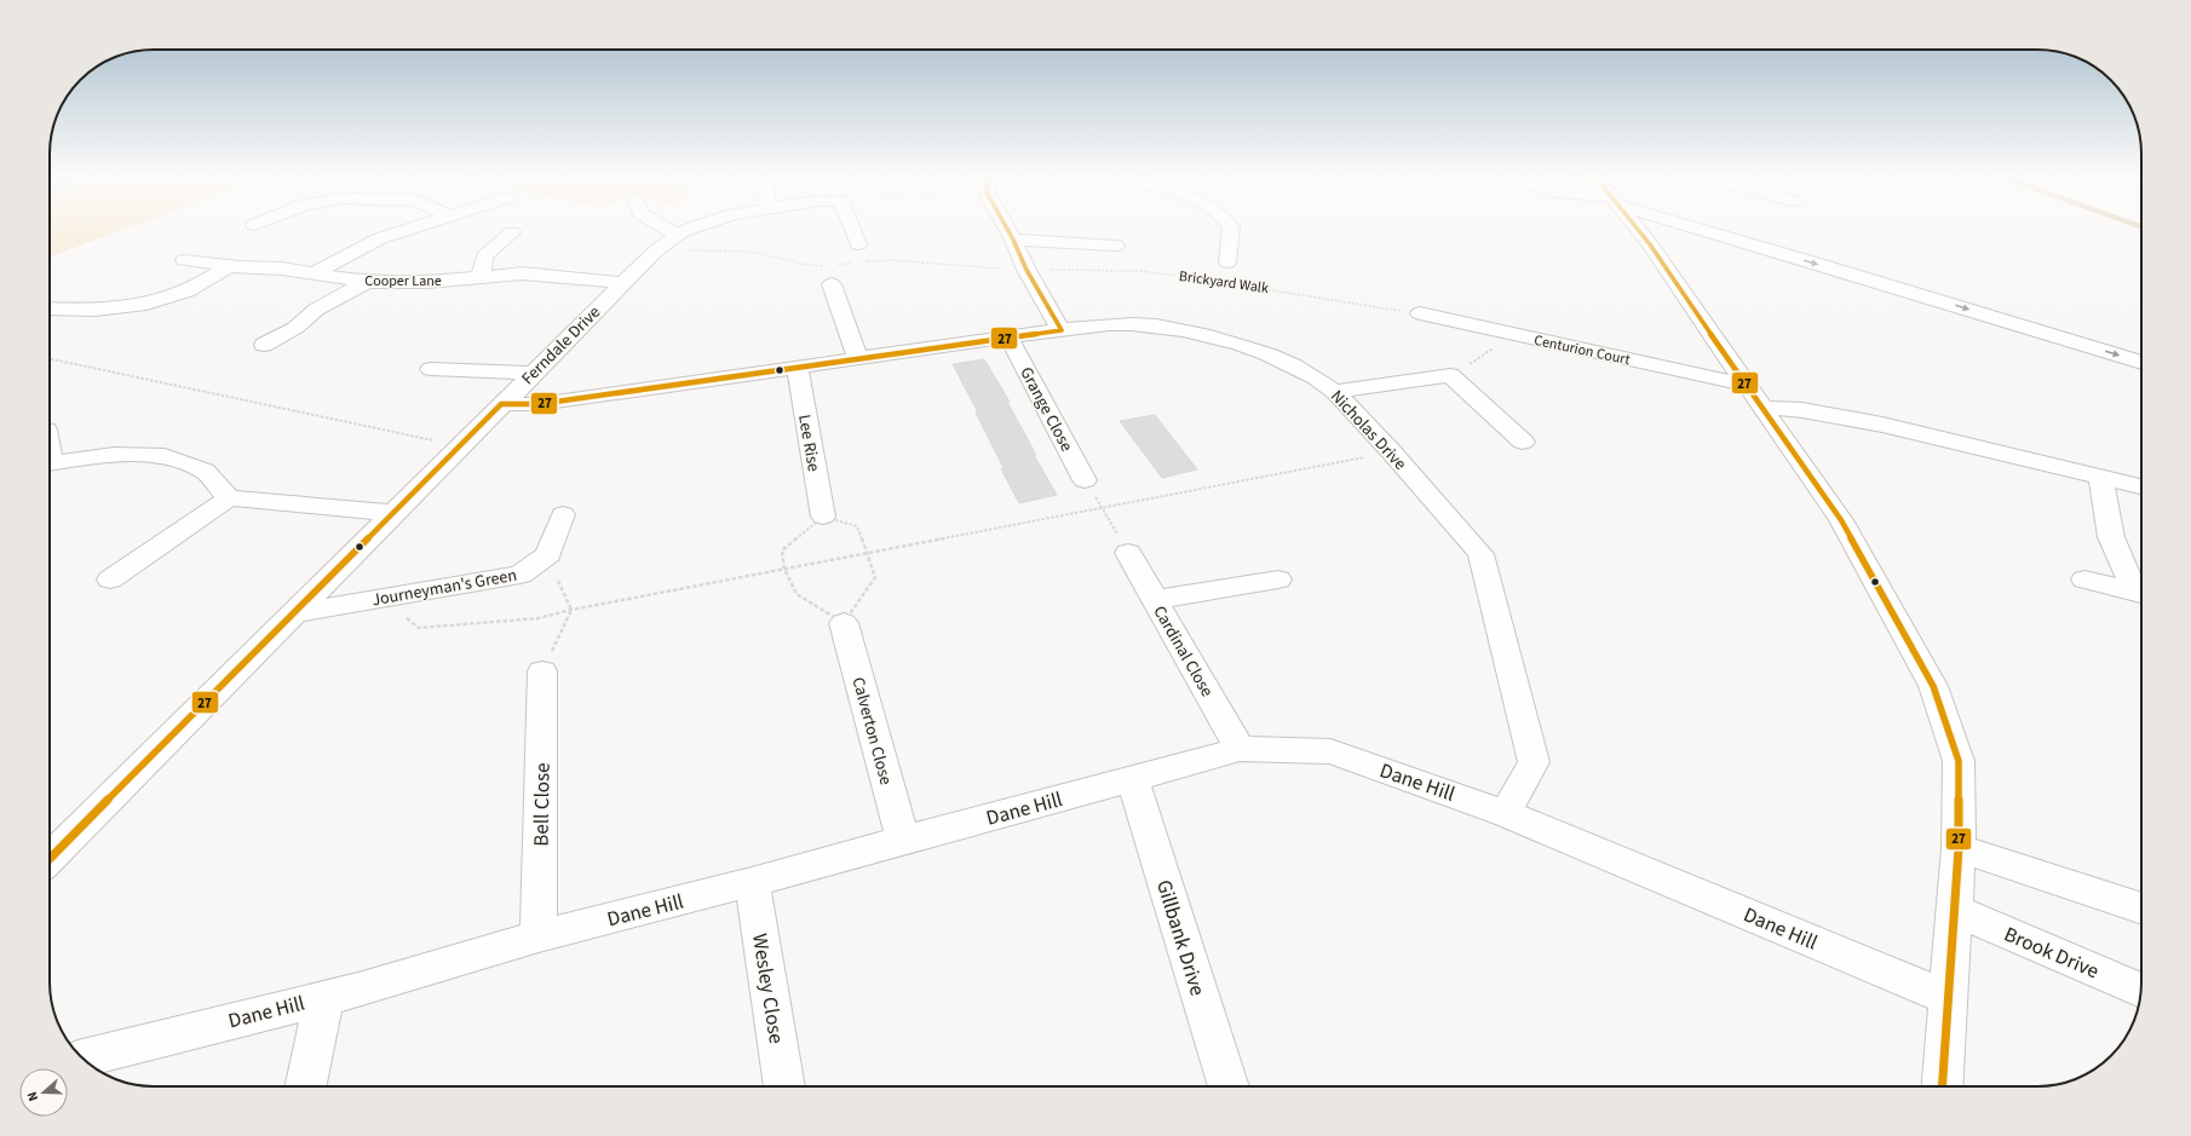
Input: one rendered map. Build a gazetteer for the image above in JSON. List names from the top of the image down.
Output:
{
  "streets": {
    "street": [
      "Cooper Lane",
      "Ferndale Drive",
      "Centurion Court",
      "Grange Close",
      "Nicholas Drive",
      "Lee Rise",
      "Journeyman's Green",
      "Cardinal Close",
      "Calverton Close",
      "Dane Hill",
      "Bell Close",
      "Gillbank Drive",
      "Brook Drive",
      "Wesley Close"
    ],
    "path": ["Brickyard Walk"]
  },
  "crossings": [
    ["Cooper Lane", "Ferndale Drive"],
    ["Brickyard Walk", "Centurion Court"],
    ["Ferndale Drive", "Nicholas Drive"],
    ["Ferndale Drive", "Journeyman's Green"],
    ["Grange Close", "Nicholas Drive"],
    ["Nicholas Drive", "Lee Rise"],
    ["Nicholas Drive", "Dane Hill"],
    ["Cardinal Close", "Dane Hill"],
    ["Calverton Close", "Dane Hill"],
    ["Dane Hill", "Bell Close"],
    ["Dane Hill", "Gillbank Drive"],
    ["Dane Hill", "Wesley Close"]
  ],
  "lines": ["transit line 27"],
  "north": "left"
}
